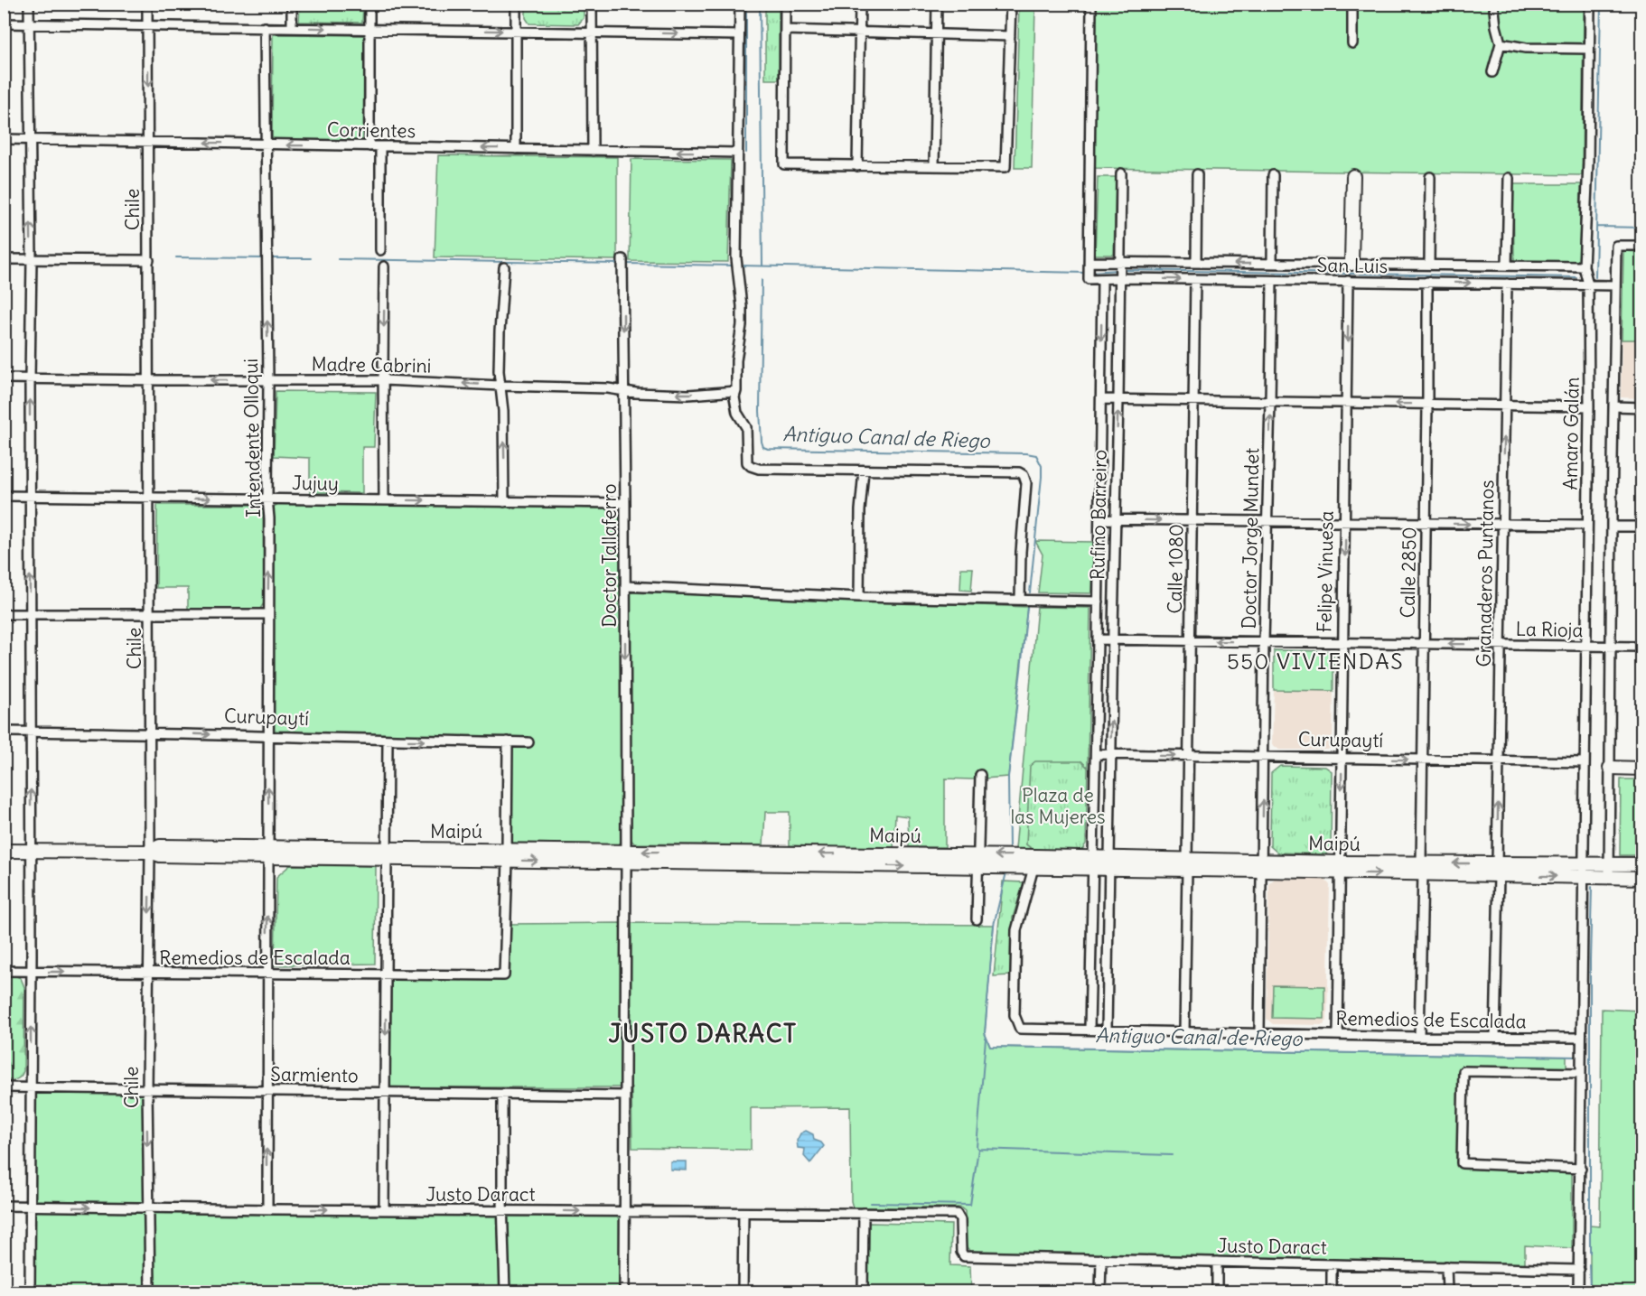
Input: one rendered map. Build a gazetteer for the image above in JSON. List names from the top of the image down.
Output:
{
  "streets": {
    "street": [
      "Corrientes",
      "Chile",
      "San Luis",
      "Madre Cabrini",
      "Amaro Galán",
      "Intendente Olloqui",
      "Jujuy",
      "Rufino Barreiro",
      "Doctor Jorge Mundet",
      "Doctor Tallaferro",
      "Calle 1080",
      "Felipe Vinuesa",
      "Calle 2850",
      "Granaderos Puntanos",
      "La Rioja",
      "Curupaytí",
      "Maipú",
      "Remedios de Escalada",
      "Sarmiento",
      "Justo Daract"
    ]
  },
  "crossings": [
    ["Corrientes", "Chile"],
    ["Corrientes", "Intendente Olloqui"],
    ["Chile", "Madre Cabrini"],
    ["Chile", "Jujuy"],
    ["Chile", "Curupaytí"],
    ["Chile", "Maipú"],
    ["Chile", "Remedios de Escalada"],
    ["Chile", "Sarmiento"],
    ["Chile", "Justo Daract"],
    ["San Luis", "Amaro Galán"],
    ["San Luis", "Rufino Barreiro"],
    ["San Luis", "Doctor Jorge Mundet"],
    ["San Luis", "Calle 1080"],
    ["San Luis", "Felipe Vinuesa"],
    ["San Luis", "Calle 2850"],
    ["San Luis", "Granaderos Puntanos"],
    ["Madre Cabrini", "Intendente Olloqui"],
    ["Madre Cabrini", "Doctor Tallaferro"],
    ["Amaro Galán", "La Rioja"],
    ["Amaro Galán", "Curupaytí"],
    ["Amaro Galán", "Maipú"],
    ["Intendente Olloqui", "Jujuy"],
    ["Intendente Olloqui", "Curupaytí"],
    ["Intendente Olloqui", "Maipú"],
    ["Intendente Olloqui", "Remedios de Escalada"],
    ["Intendente Olloqui", "Sarmiento"],
    ["Intendente Olloqui", "Justo Daract"],
    ["Jujuy", "Doctor Tallaferro"],
    ["Rufino Barreiro", "La Rioja"],
    ["Rufino Barreiro", "Curupaytí"],
    ["Rufino Barreiro", "Maipú"],
    ["Rufino Barreiro", "Remedios de Escalada"],
    ["Doctor Jorge Mundet", "La Rioja"],
    ["Doctor Jorge Mundet", "Curupaytí"],
    ["Doctor Jorge Mundet", "Maipú"],
    ["Doctor Jorge Mundet", "Remedios de Escalada"],
    ["Doctor Tallaferro", "Maipú"],
    ["Doctor Tallaferro", "Sarmiento"],
    ["Doctor Tallaferro", "Justo Daract"],
    ["Calle 1080", "La Rioja"],
    ["Calle 1080", "Curupaytí"],
    ["Calle 1080", "Maipú"],
    ["Calle 1080", "Remedios de Escalada"],
    ["Felipe Vinuesa", "La Rioja"],
    ["Felipe Vinuesa", "Curupaytí"],
    ["Felipe Vinuesa", "Maipú"],
    ["Felipe Vinuesa", "Remedios de Escalada"],
    ["Calle 2850", "La Rioja"],
    ["Calle 2850", "Curupaytí"],
    ["Calle 2850", "Maipú"],
    ["Calle 2850", "Remedios de Escalada"],
    ["Granaderos Puntanos", "La Rioja"],
    ["Granaderos Puntanos", "Curupaytí"],
    ["Granaderos Puntanos", "Maipú"],
    ["Granaderos Puntanos", "Remedios de Escalada"],
    ["Maipú", "Remedios de Escalada"]
  ],
  "one_way": [
    "Corrientes",
    "Madre Cabrini",
    "Intendente Olloqui",
    "Jujuy",
    "Doctor Tallaferro",
    "Felipe Vinuesa",
    "Curupaytí"
  ],
  "districts": ["550 VIVIENDAS", "JUSTO DARACT"],
  "water": ["Antiguo Canal de Riego"],
  "parks": ["Plaza de las Mujeres"]
}
